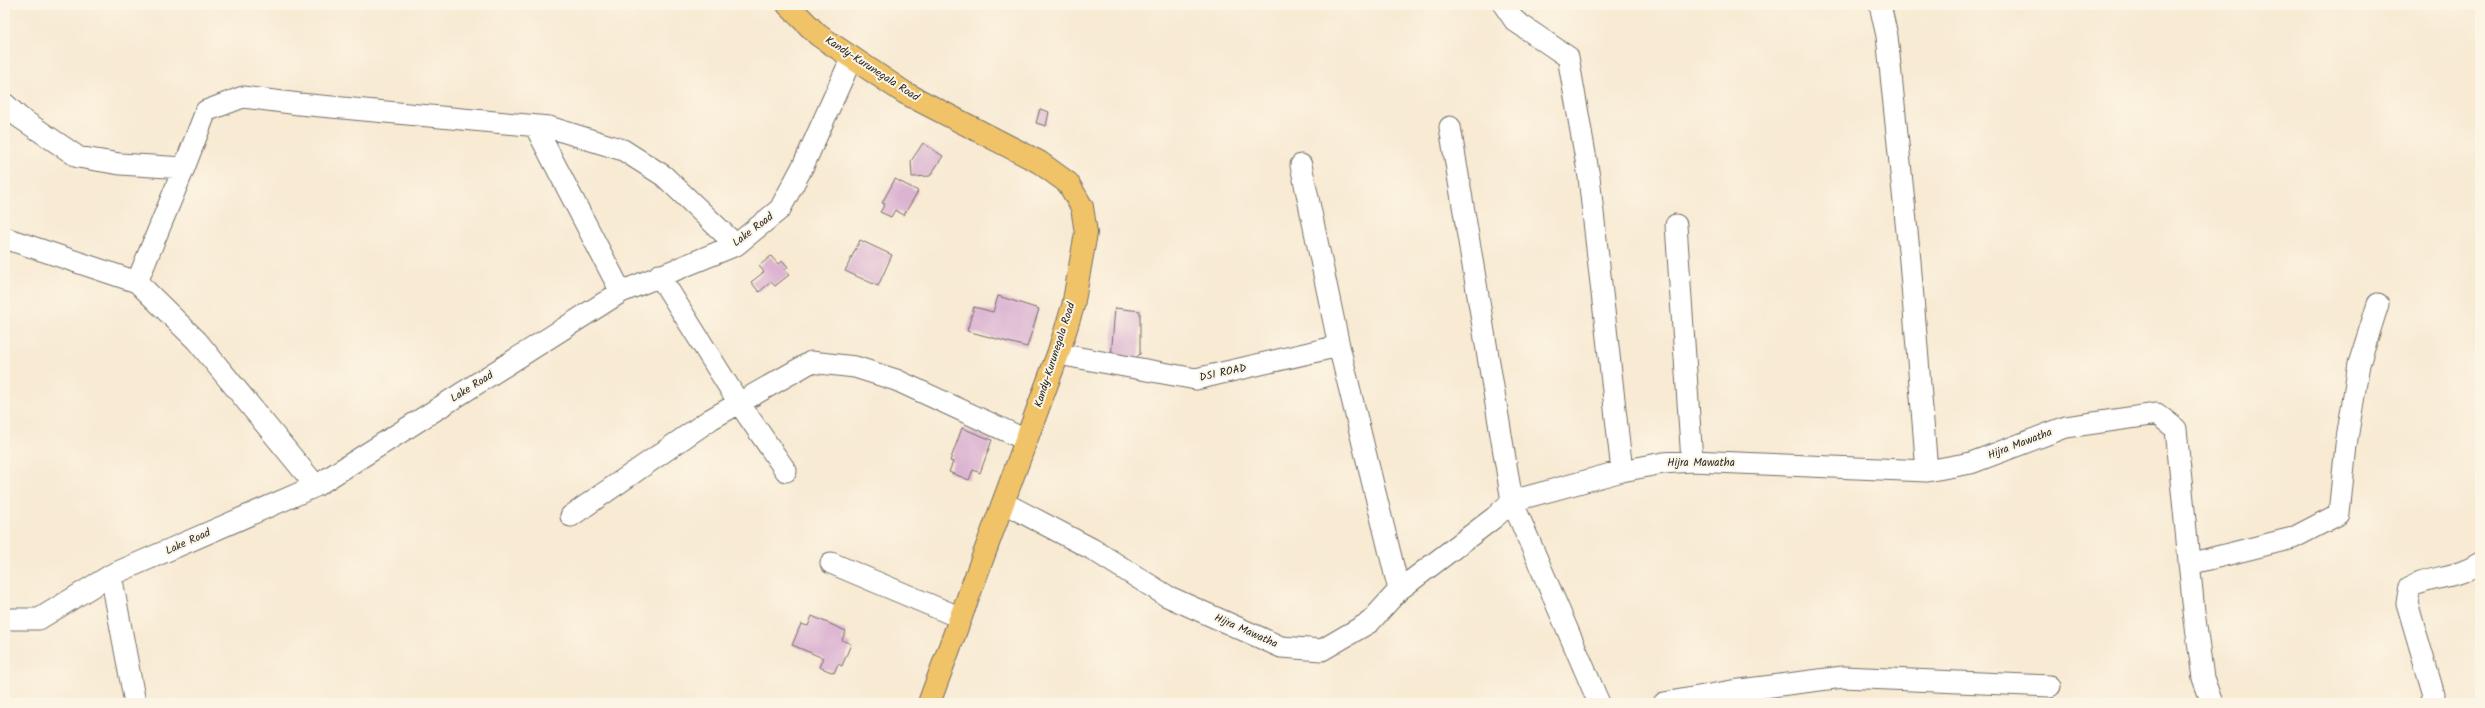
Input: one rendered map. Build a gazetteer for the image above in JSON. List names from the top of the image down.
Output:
{
  "streets": {
    "highway": ["Kandy-Kurunegala Road"],
    "street": ["Lake Road", "DSI ROAD", "Hijra Mawatha"]
  },
  "crossings": [
    ["Kandy-Kurunegala Road", "Lake Road"],
    ["Kandy-Kurunegala Road", "DSI ROAD"],
    ["Kandy-Kurunegala Road", "Hijra Mawatha"]
  ]
}
